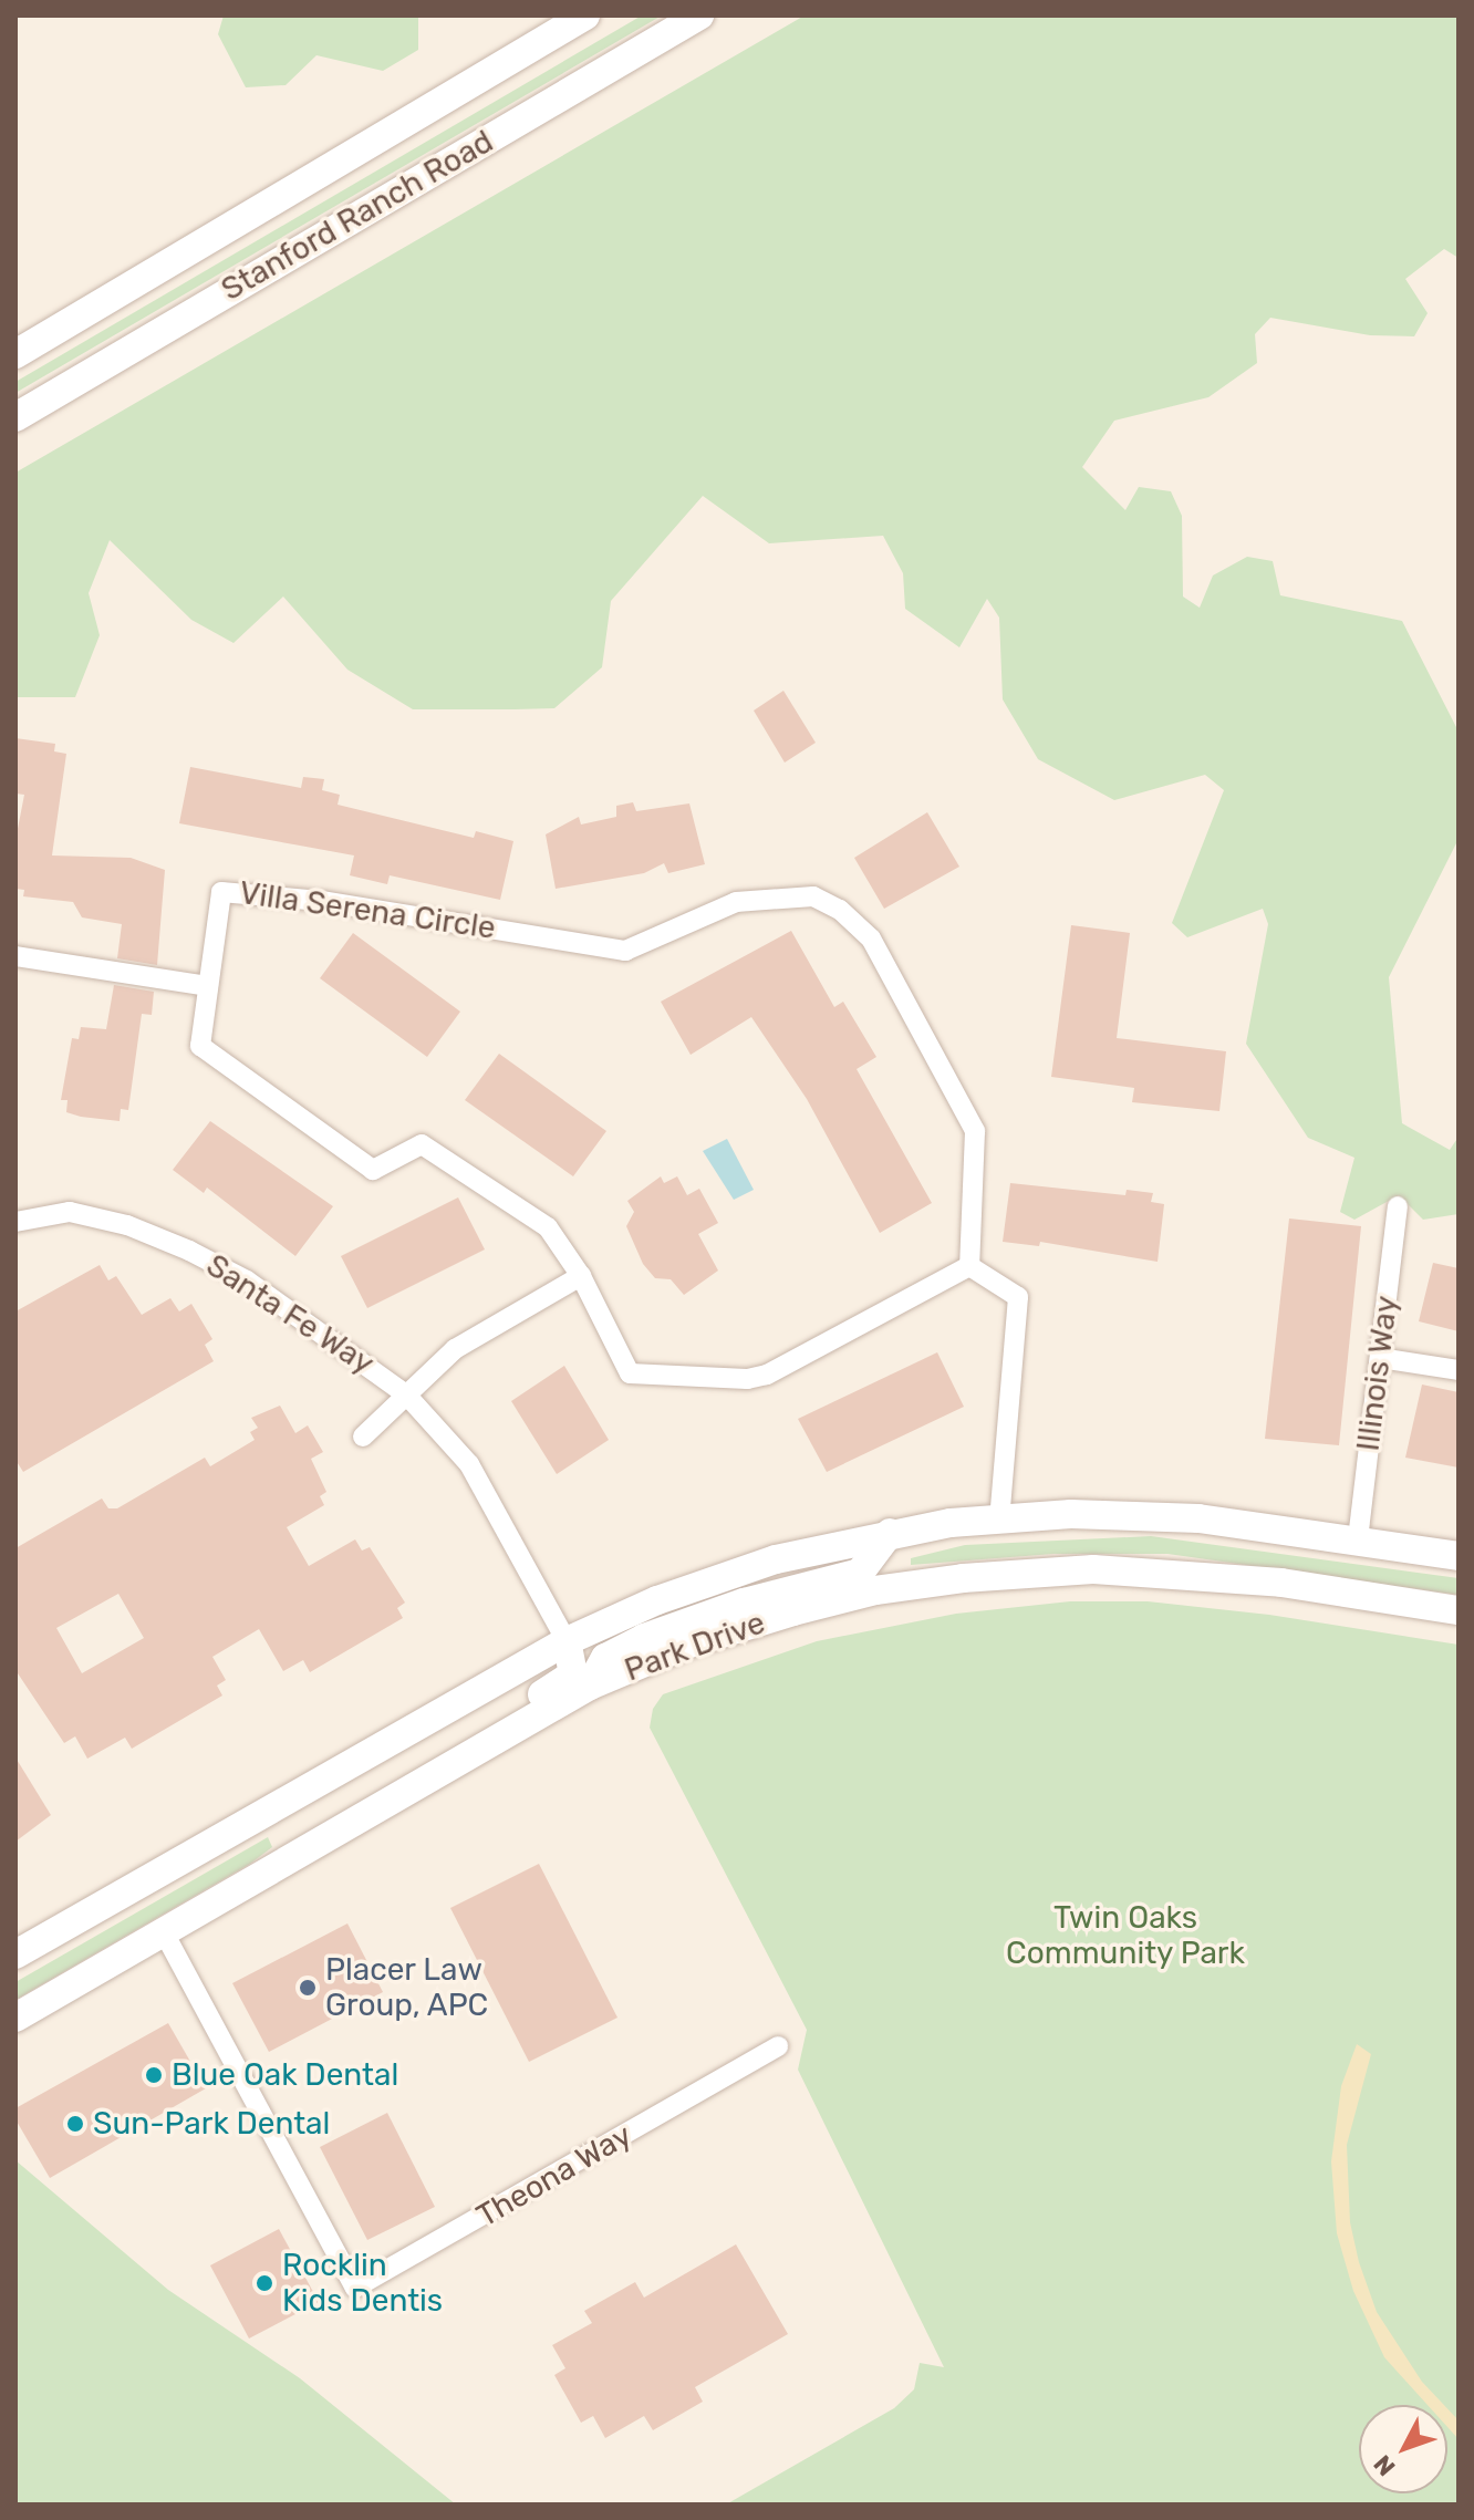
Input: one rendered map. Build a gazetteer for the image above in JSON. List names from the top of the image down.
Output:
{
  "streets": {
    "main road": ["Stanford Ranch Road", "Park Drive"],
    "street": [
      "Villa Serena Circle",
      "Santa Fe Way",
      "Illinois Way",
      "Theona Way"
    ]
  },
  "crossings": [
    ["Santa Fe Way", "Park Drive"],
    ["Illinois Way", "Park Drive"],
    ["Park Drive", "Theona Way"]
  ],
  "parks": ["Twin Oaks Community Park"],
  "places": [
    "Placer Law Group, APC",
    "Blue Oak Dental",
    "Sun-Park Dental",
    "Rocklin Kids Dentis"
  ],
  "north": "bottom left"
}
